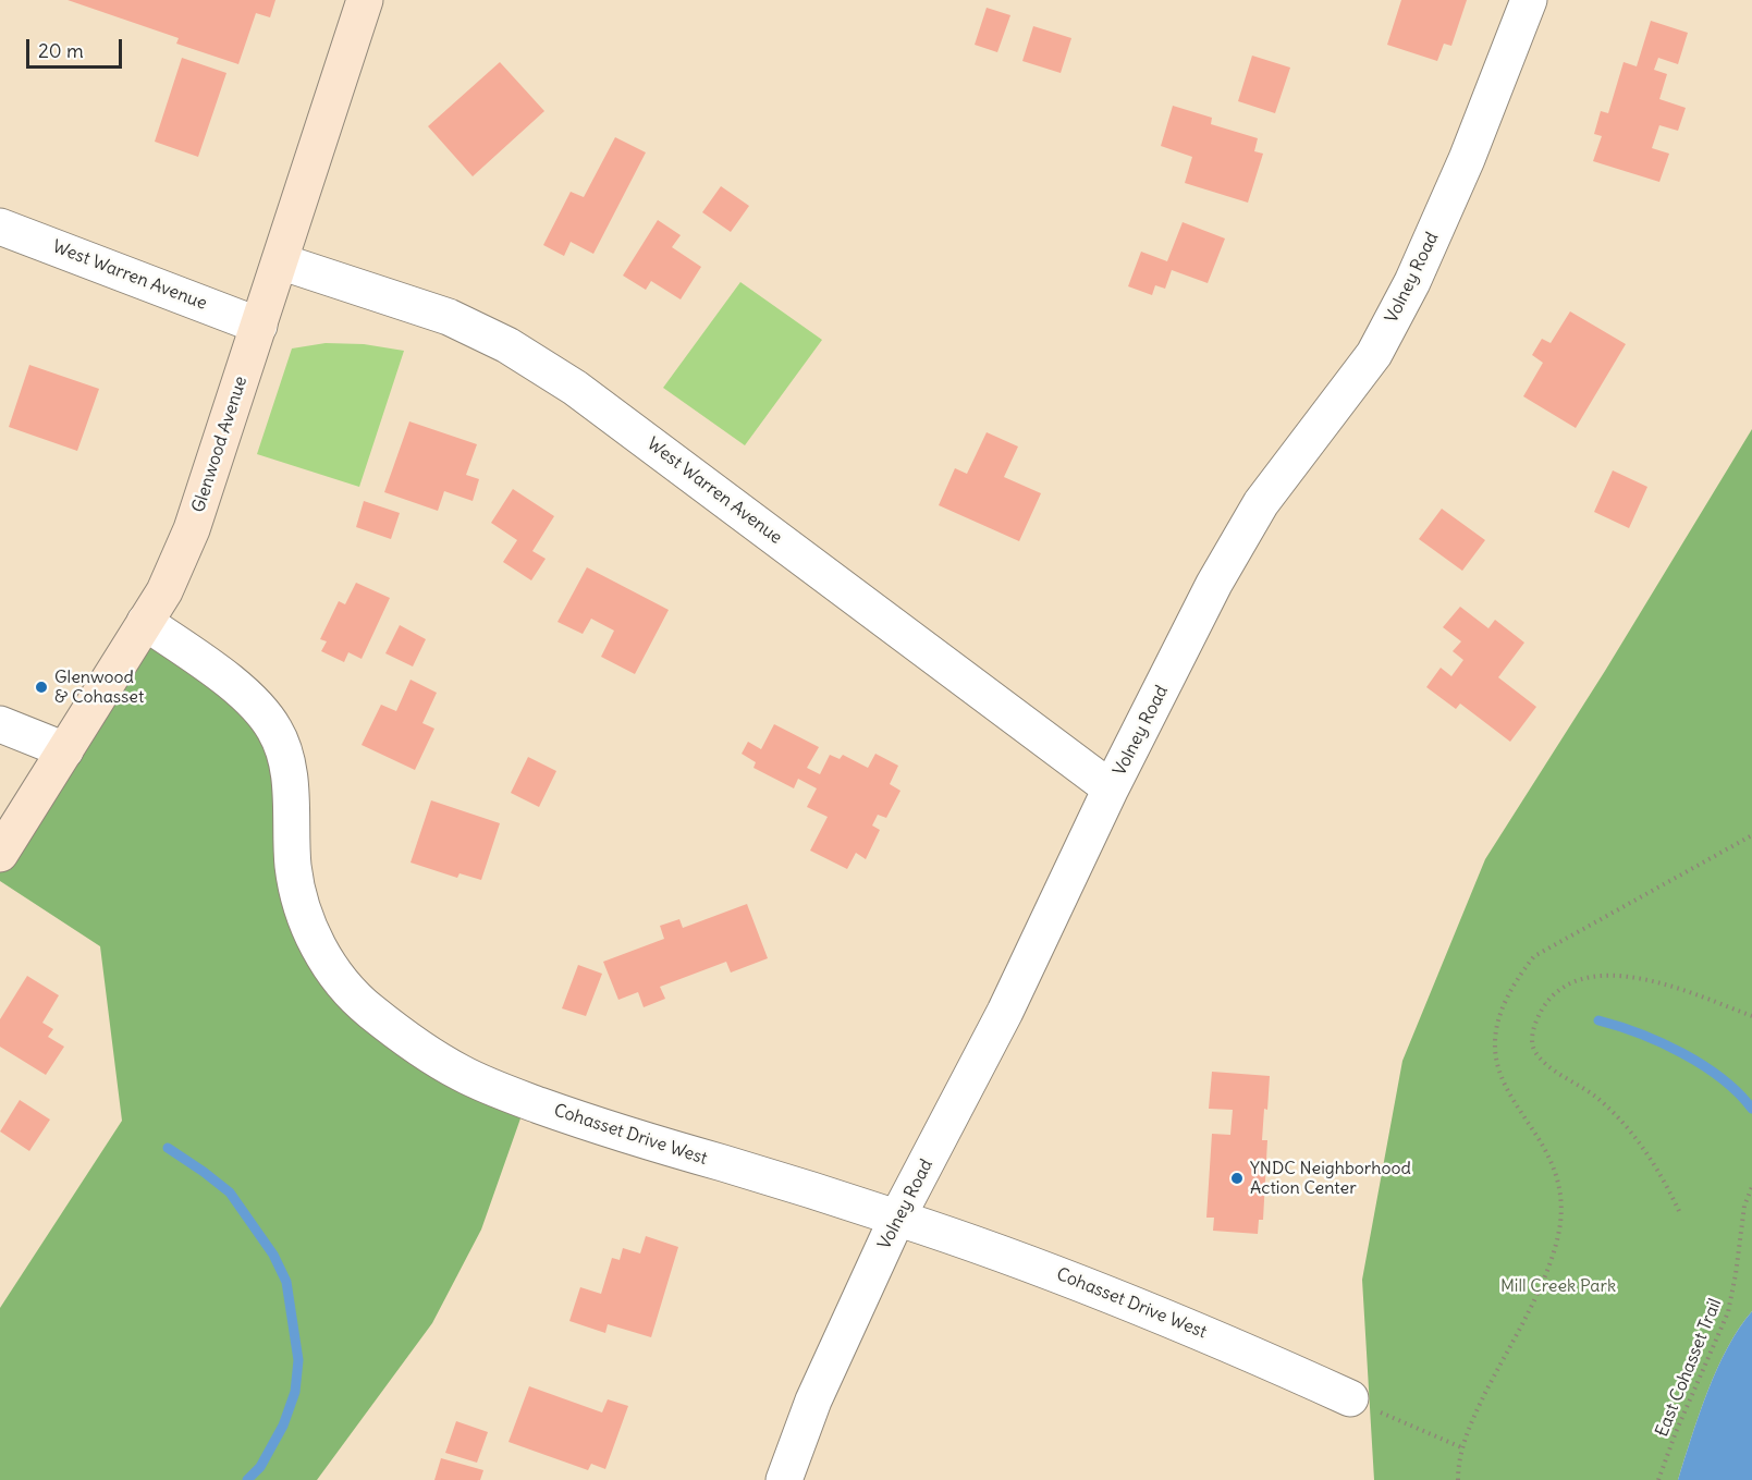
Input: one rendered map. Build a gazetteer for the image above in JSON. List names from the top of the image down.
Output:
{
  "streets": {
    "main road": ["Glenwood Avenue"],
    "street": ["West Warren Avenue", "Volney Road", "Cohasset Drive West"],
    "path": ["East Cohasset Trail"]
  },
  "crossings": [
    ["West Warren Avenue", "Volney Road"],
    ["West Warren Avenue", "Glenwood Avenue"],
    ["Volney Road", "Cohasset Drive West"],
    ["Glenwood Avenue", "Cohasset Drive West"]
  ],
  "parks": ["Mill Creek Park"],
  "places": ["Glenwood & Cohasset", "YNDC Neighborhood Action Center"],
  "scale_bar": "20 m"
}
